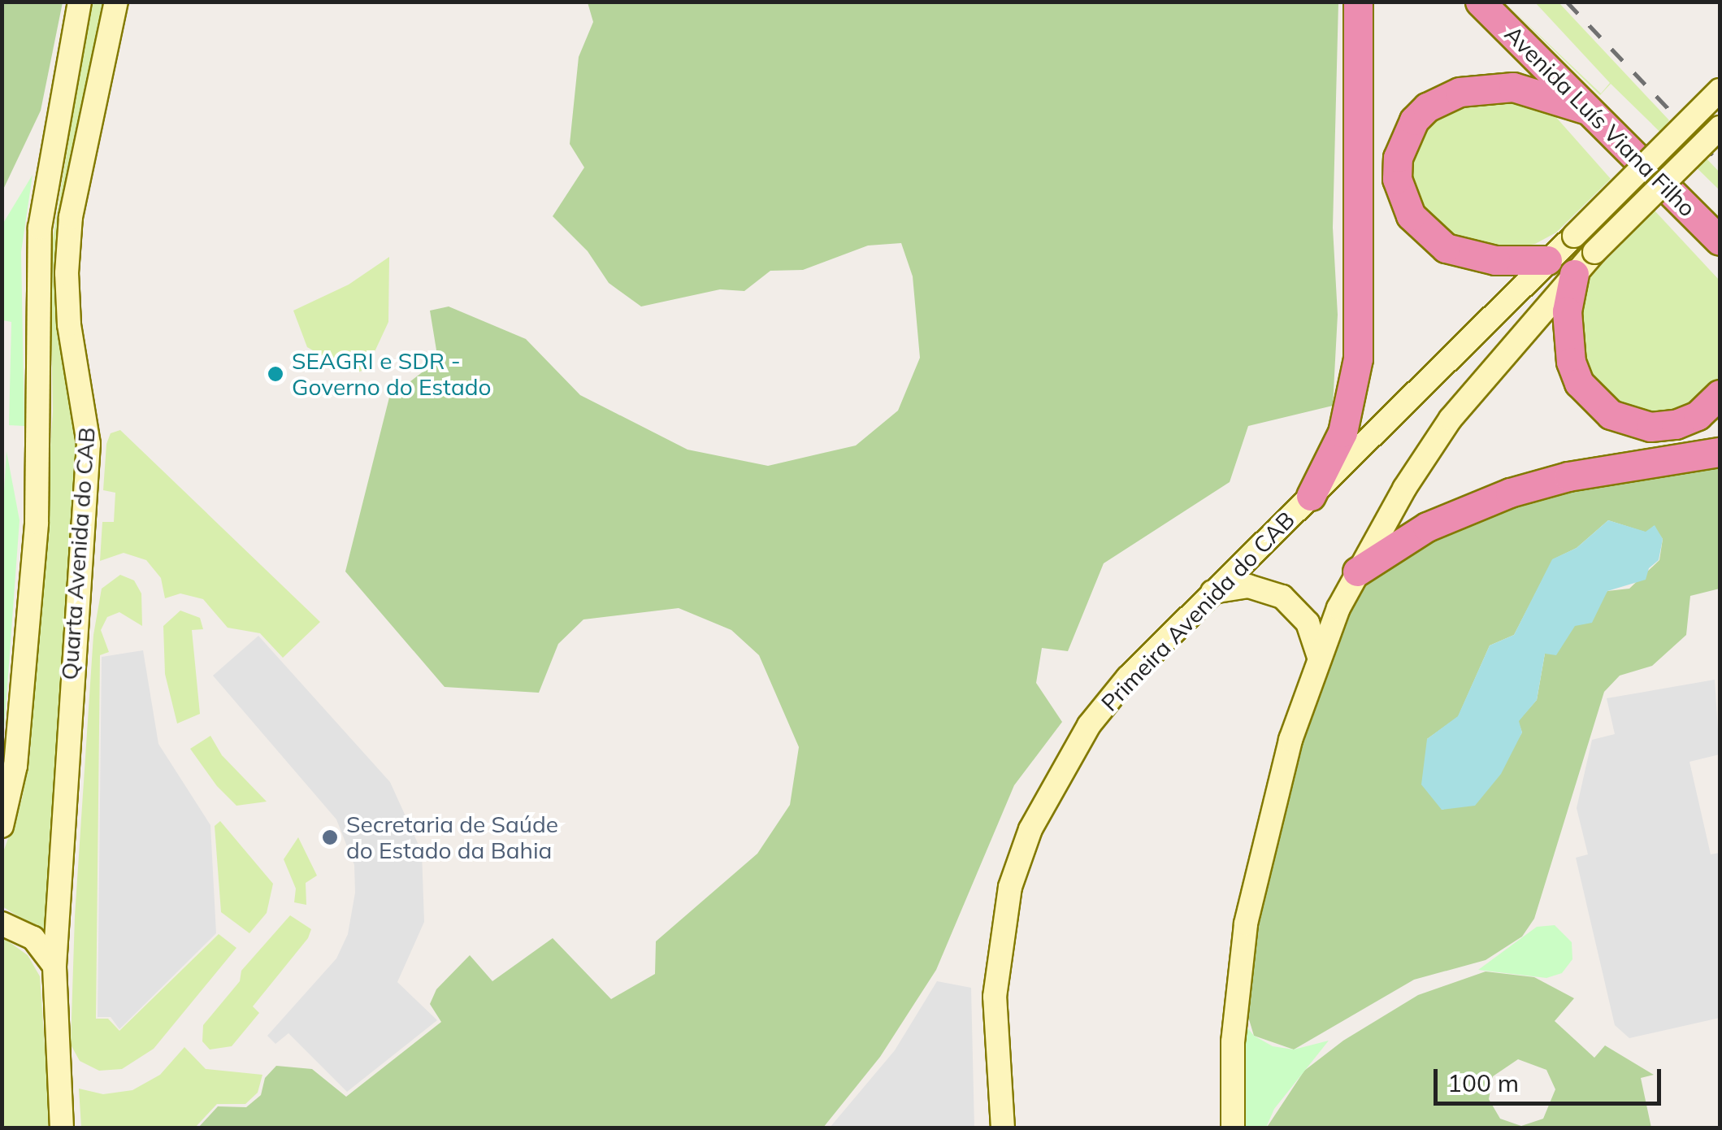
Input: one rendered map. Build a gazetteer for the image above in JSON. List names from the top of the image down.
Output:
{
  "streets": {
    "highway": ["Avenida Luís Viana Filho"],
    "main road": ["Quarta Avenida do CAB", "Primeira Avenida do CAB"]
  },
  "places": ["SEAGRI e SDR - Governo do Estado", "Secretaria de Saúde do Estado da Bahia"],
  "scale_bar": "100 m"
}
